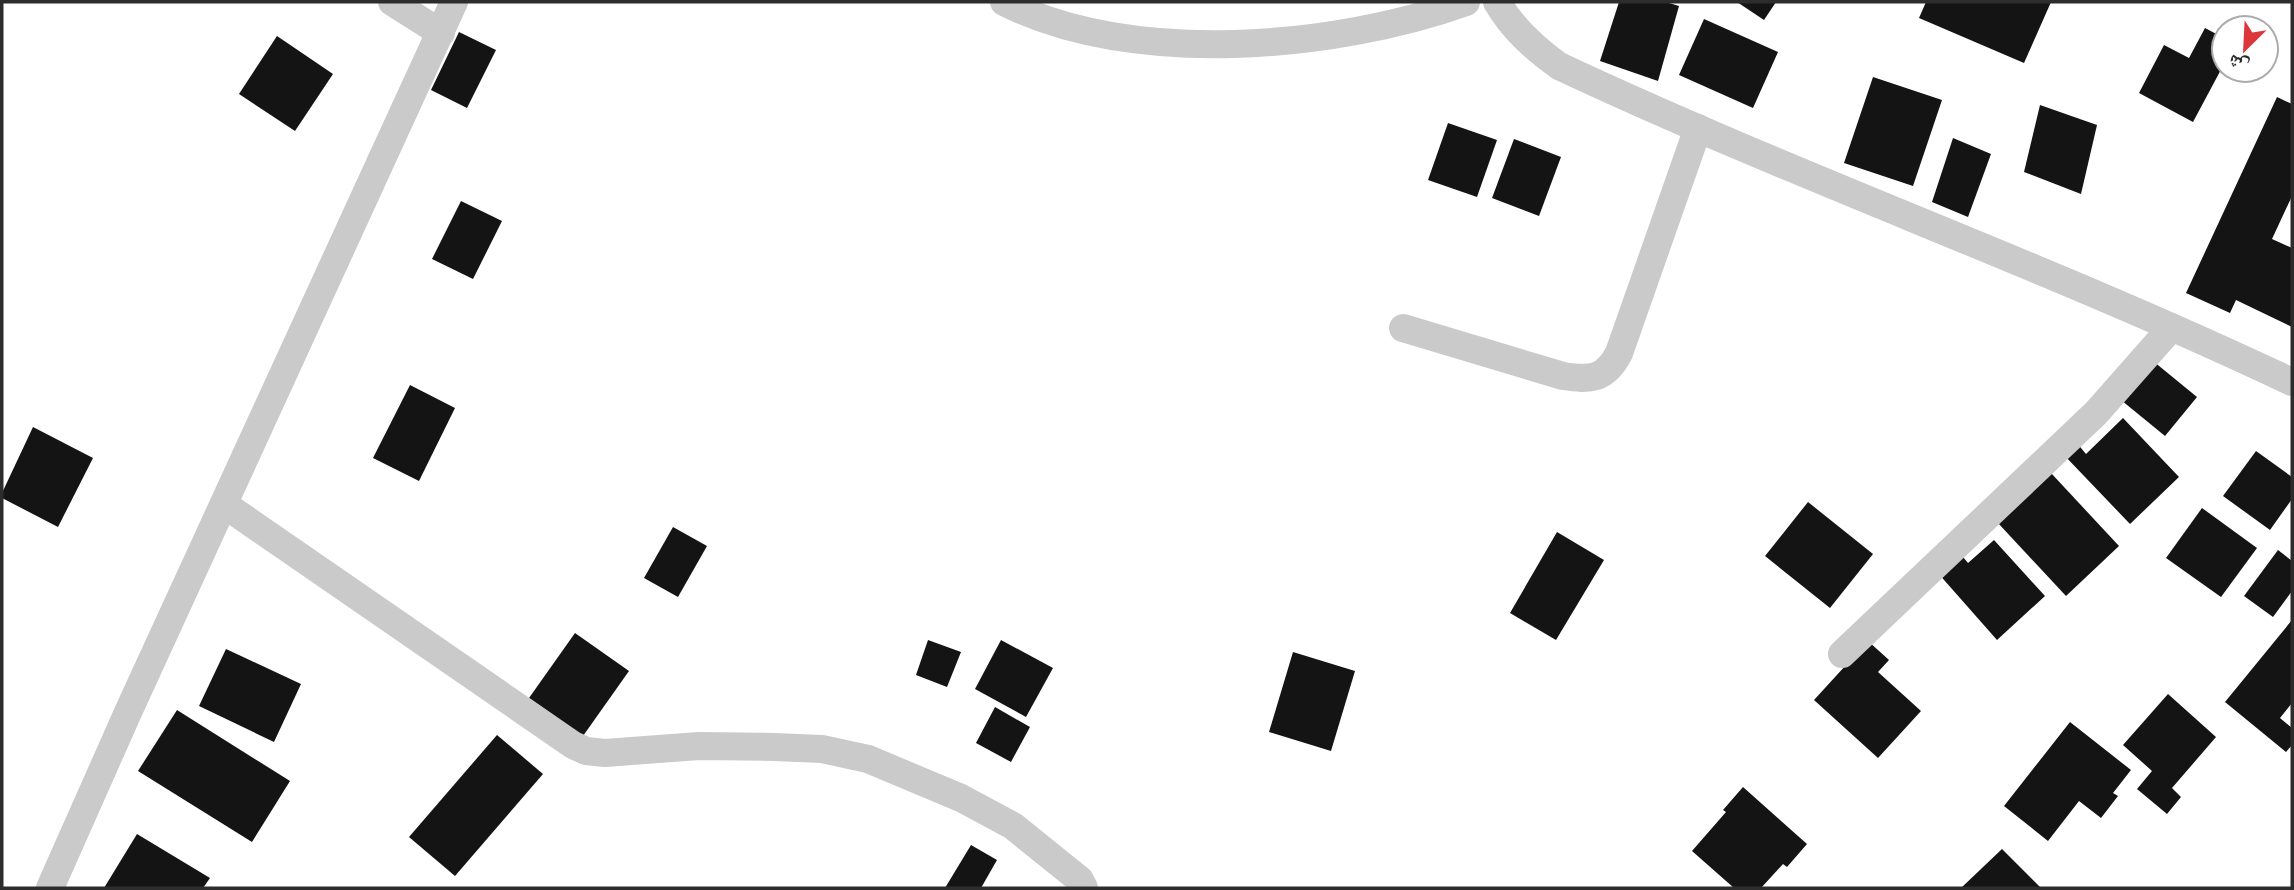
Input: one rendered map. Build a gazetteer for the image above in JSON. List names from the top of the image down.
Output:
{
  "north": "bottom left"
}
